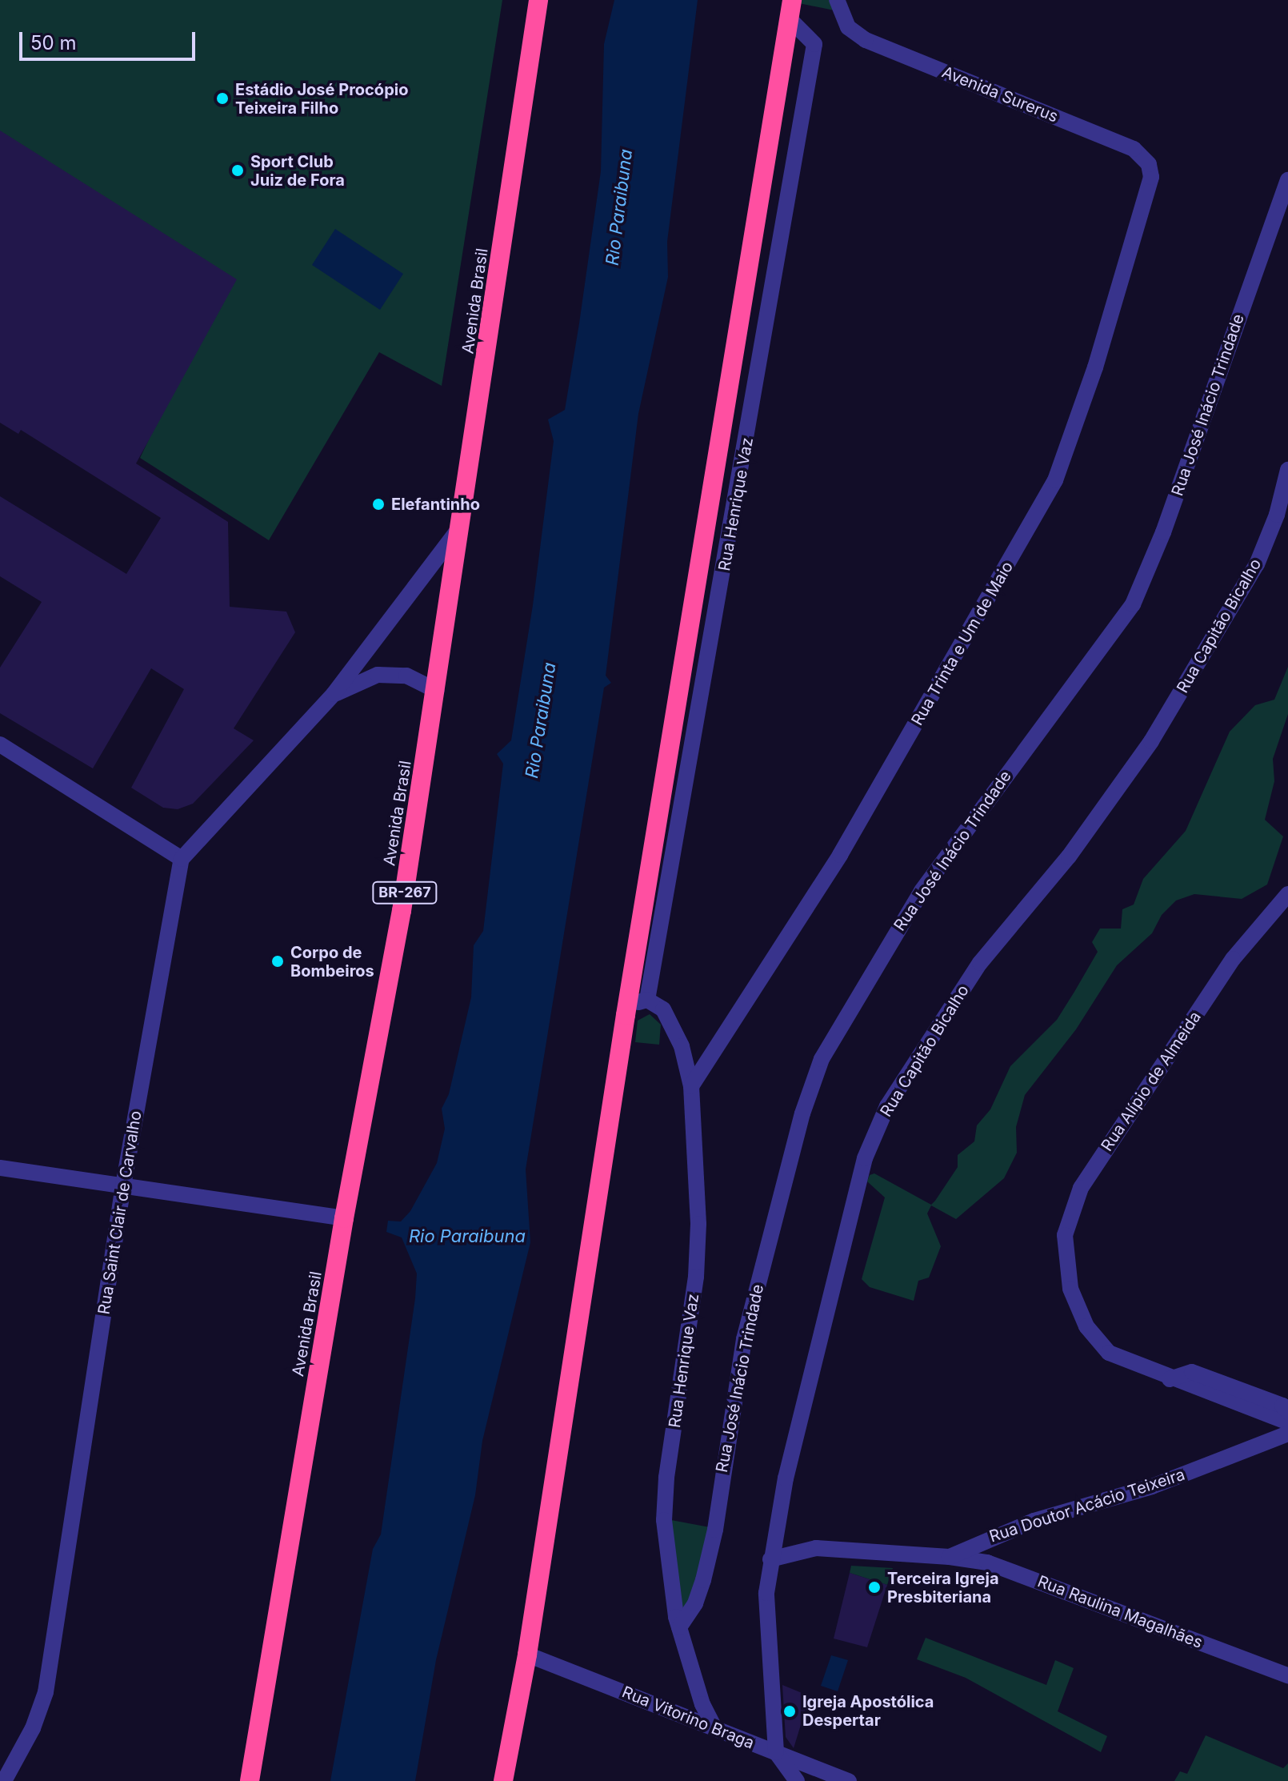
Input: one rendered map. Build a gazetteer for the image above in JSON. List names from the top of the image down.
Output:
{
  "streets": {
    "highway": ["Avenida Brasil", "BR-267"],
    "street": [
      "Avenida Surerus",
      "Rua José Inácio Trindade",
      "Rua Henrique Vaz",
      "Rua Capitão Bicalho",
      "Rua Trinta e Um de Maio",
      "Rua Alípio de Almeida",
      "Rua Saint Clair de Carvalho",
      "Rua Doutor Acácio Teixeira",
      "Rua Raulina Magalhães",
      "Rua Vitorino Braga"
    ]
  },
  "crossings": [
    ["Avenida Surerus", "Rua Trinta e Um de Maio"],
    ["Rua José Inácio Trindade", "Rua Henrique Vaz"],
    ["Rua Henrique Vaz", "Rua Trinta e Um de Maio"],
    ["Rua Henrique Vaz", "Rua Vitorino Braga"],
    ["Rua Capitão Bicalho", "Rua Doutor Acácio Teixeira"],
    ["Rua Capitão Bicalho", "Rua Vitorino Braga"],
    ["Rua Doutor Acácio Teixeira", "Rua Raulina Magalhães"]
  ],
  "water": ["Rio Paraibuna"],
  "places": [
    "Estádio José Procópio Teixeira Filho",
    "Sport Club Juiz de Fora",
    "Elefantinho",
    "Corpo de Bombeiros",
    "Terceira Igreja Presbiteriana",
    "Igreja Apostólica Despertar"
  ],
  "scale_bar": "50 m"
}
